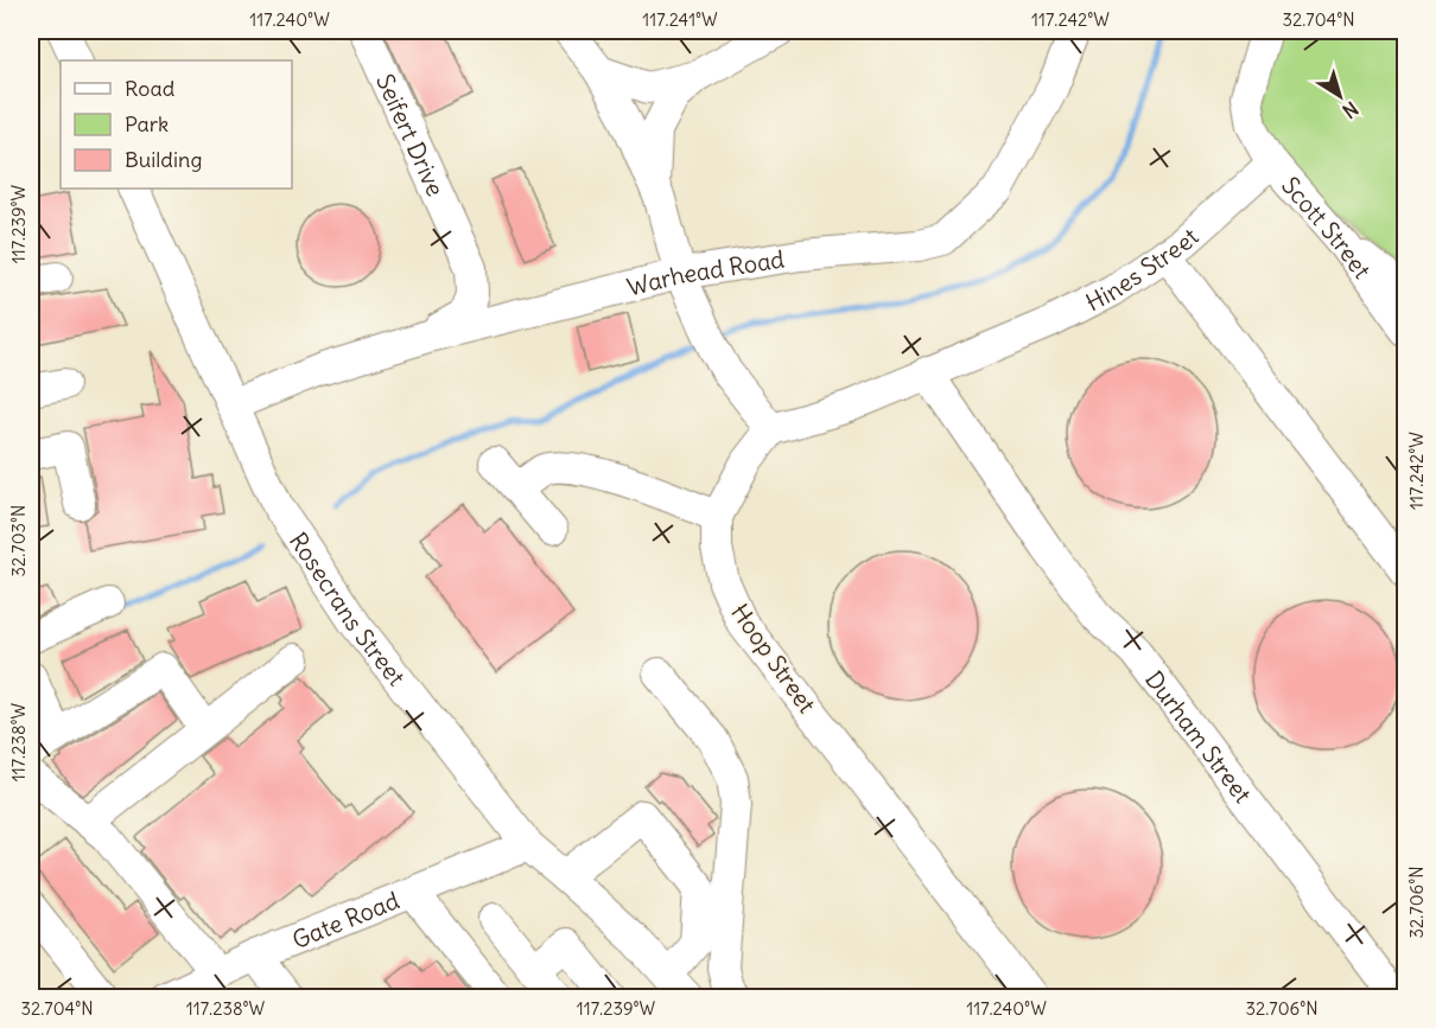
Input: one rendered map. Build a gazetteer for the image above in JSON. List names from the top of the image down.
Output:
{
  "streets": {
    "street": [
      "Seifert Drive",
      "Scott Street",
      "Hines Street",
      "Warhead Road",
      "Rosecrans Street",
      "Hoop Street",
      "Durham Street",
      "Gate Road"
    ]
  },
  "crossings": [
    ["Seifert Drive", "Warhead Road"],
    ["Scott Street", "Hines Street"],
    ["Hines Street", "Durham Street"],
    ["Warhead Road", "Rosecrans Street"],
    ["Rosecrans Street", "Gate Road"]
  ],
  "legend": ["Road", "Park", "Building"],
  "north": "bottom right",
  "coordinates": [
    "117.240°W",
    "117.241°W",
    "117.242°W",
    "32.704°N",
    "117.239°W",
    "32.703°N",
    "117.238°W",
    "32.706°N"
  ]
}
